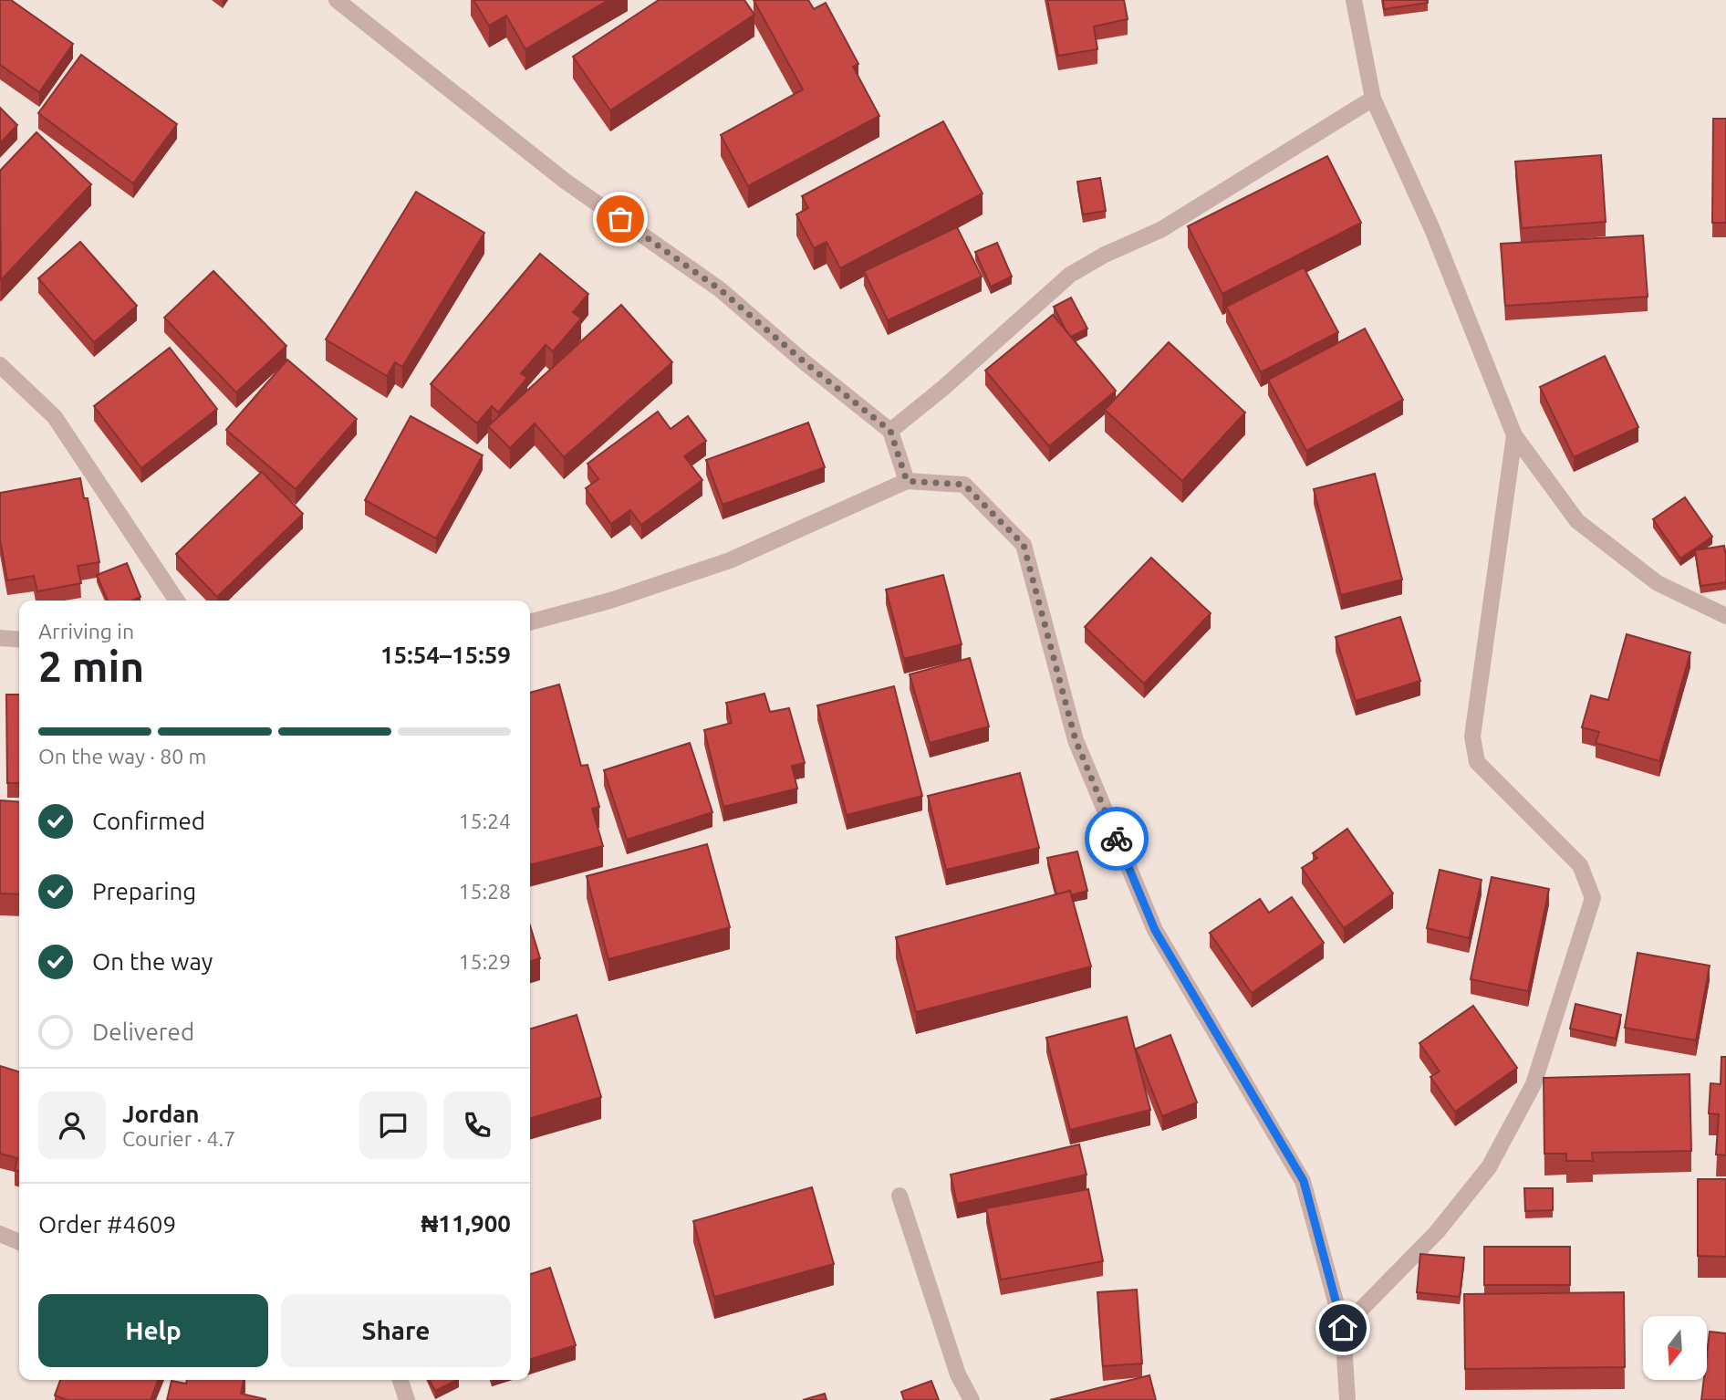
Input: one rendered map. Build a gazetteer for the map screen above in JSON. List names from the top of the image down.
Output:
{
  "north": "bottom",
  "page": {
    "heading": ["2 min", "Arriving in", "15:54–15:59"],
    "panel": [
      "Jordan",
      "Courier · 4.7",
      "Order #4609",
      "₦11,900"
    ],
    "bar": "On the way · 80 m",
    "list": [
      ["Confirmed", "15:24"],
      ["Preparing", "15:28"],
      ["On the way", "15:29"],
      "Delivered"
    ],
    "buttons": ["Help", "Share"]
  }
}
